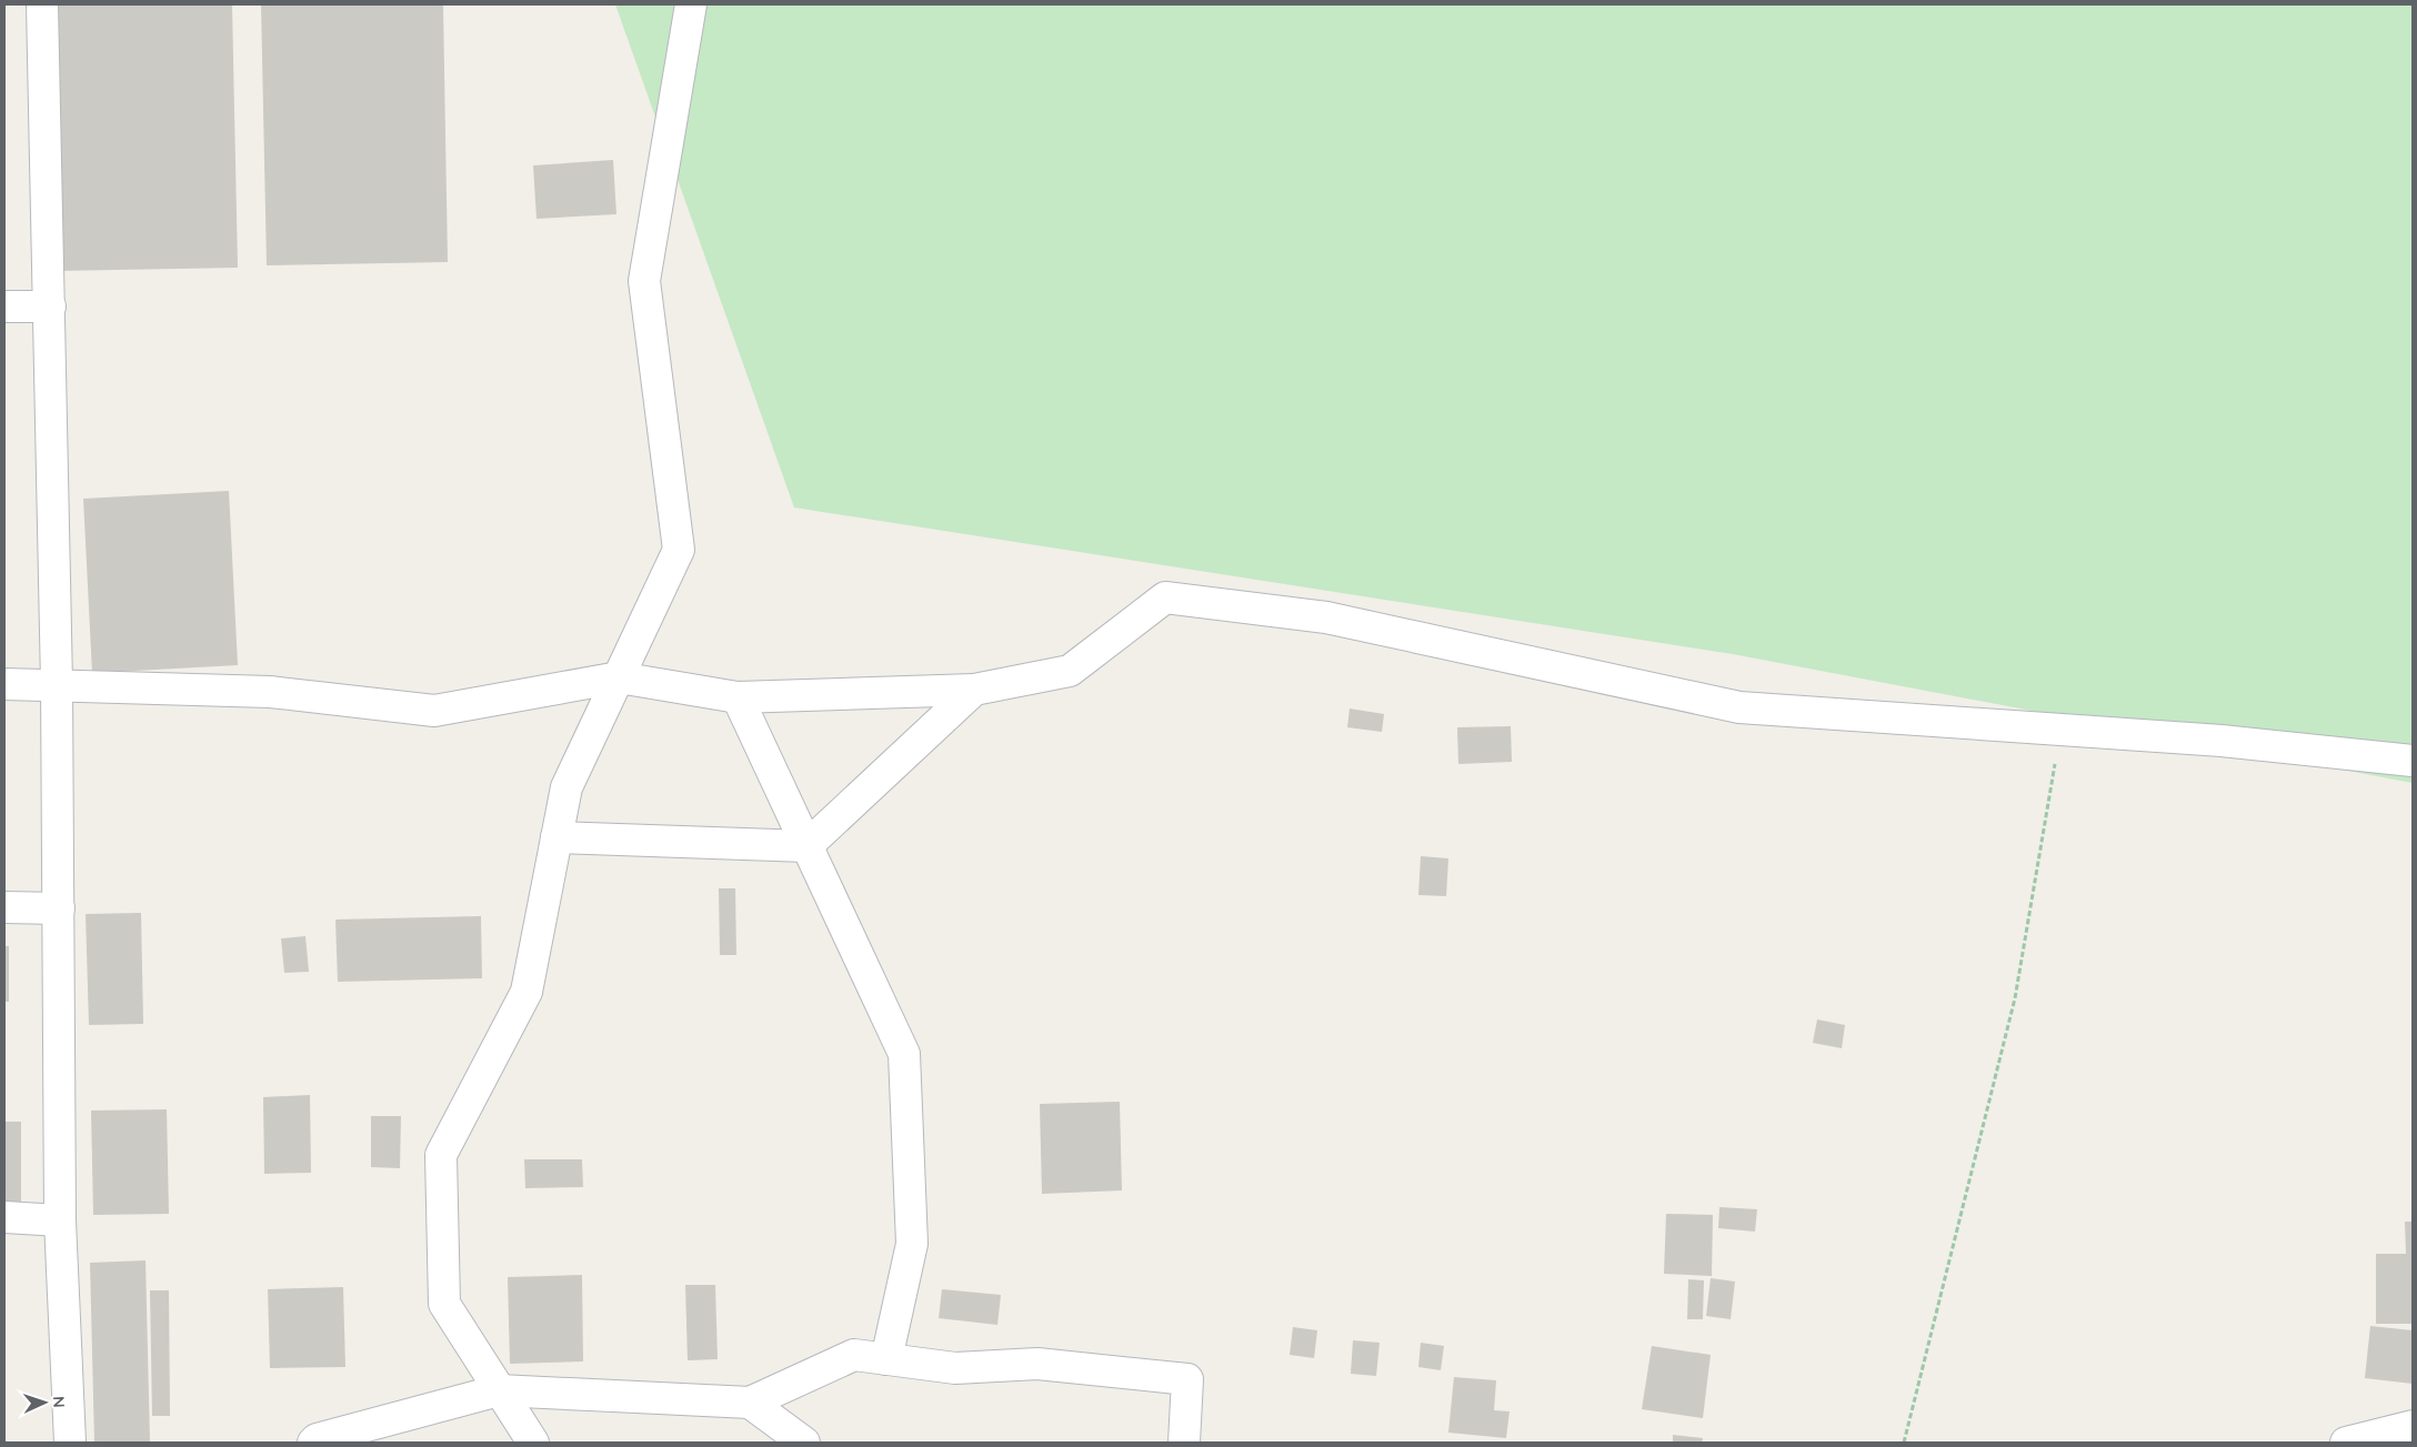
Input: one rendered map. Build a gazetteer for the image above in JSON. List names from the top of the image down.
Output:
{
  "north": "right"
}
